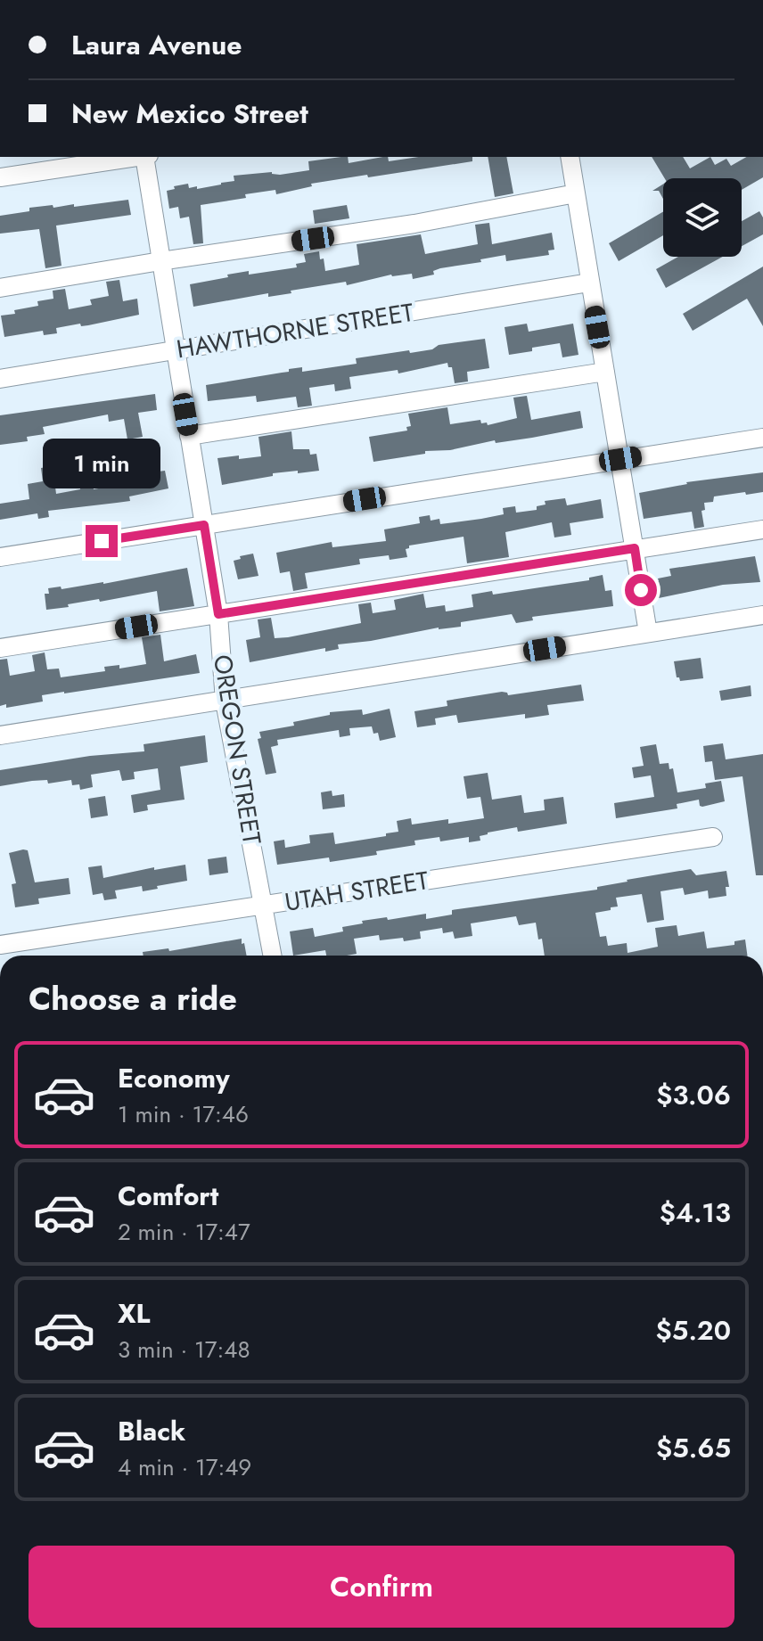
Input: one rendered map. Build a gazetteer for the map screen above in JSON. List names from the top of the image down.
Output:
{
  "streets": {
    "street": ["HAWTHORNE STREET", "OREGON STREET", "UTAH STREET"]
  },
  "crossings": [
    ["HAWTHORNE STREET", "OREGON STREET"],
    ["OREGON STREET", "UTAH STREET"]
  ],
  "page": {
    "banner": ["Laura Avenue", "New Mexico Street"],
    "bubble": "1 min",
    "heading": "Choose a ride",
    "list": [
      {
        "name": "Economy",
        "note": "1 min · 17:46",
        "value": "$3.06"
      },
      {
        "name": "Comfort",
        "note": "2 min · 17:47",
        "value": "$4.13"
      },
      {
        "name": "XL",
        "note": "3 min · 17:48",
        "value": "$5.20"
      },
      {
        "name": "Black",
        "note": "4 min · 17:49",
        "value": "$5.65"
      }
    ],
    "buttons": "Confirm"
  }
}
